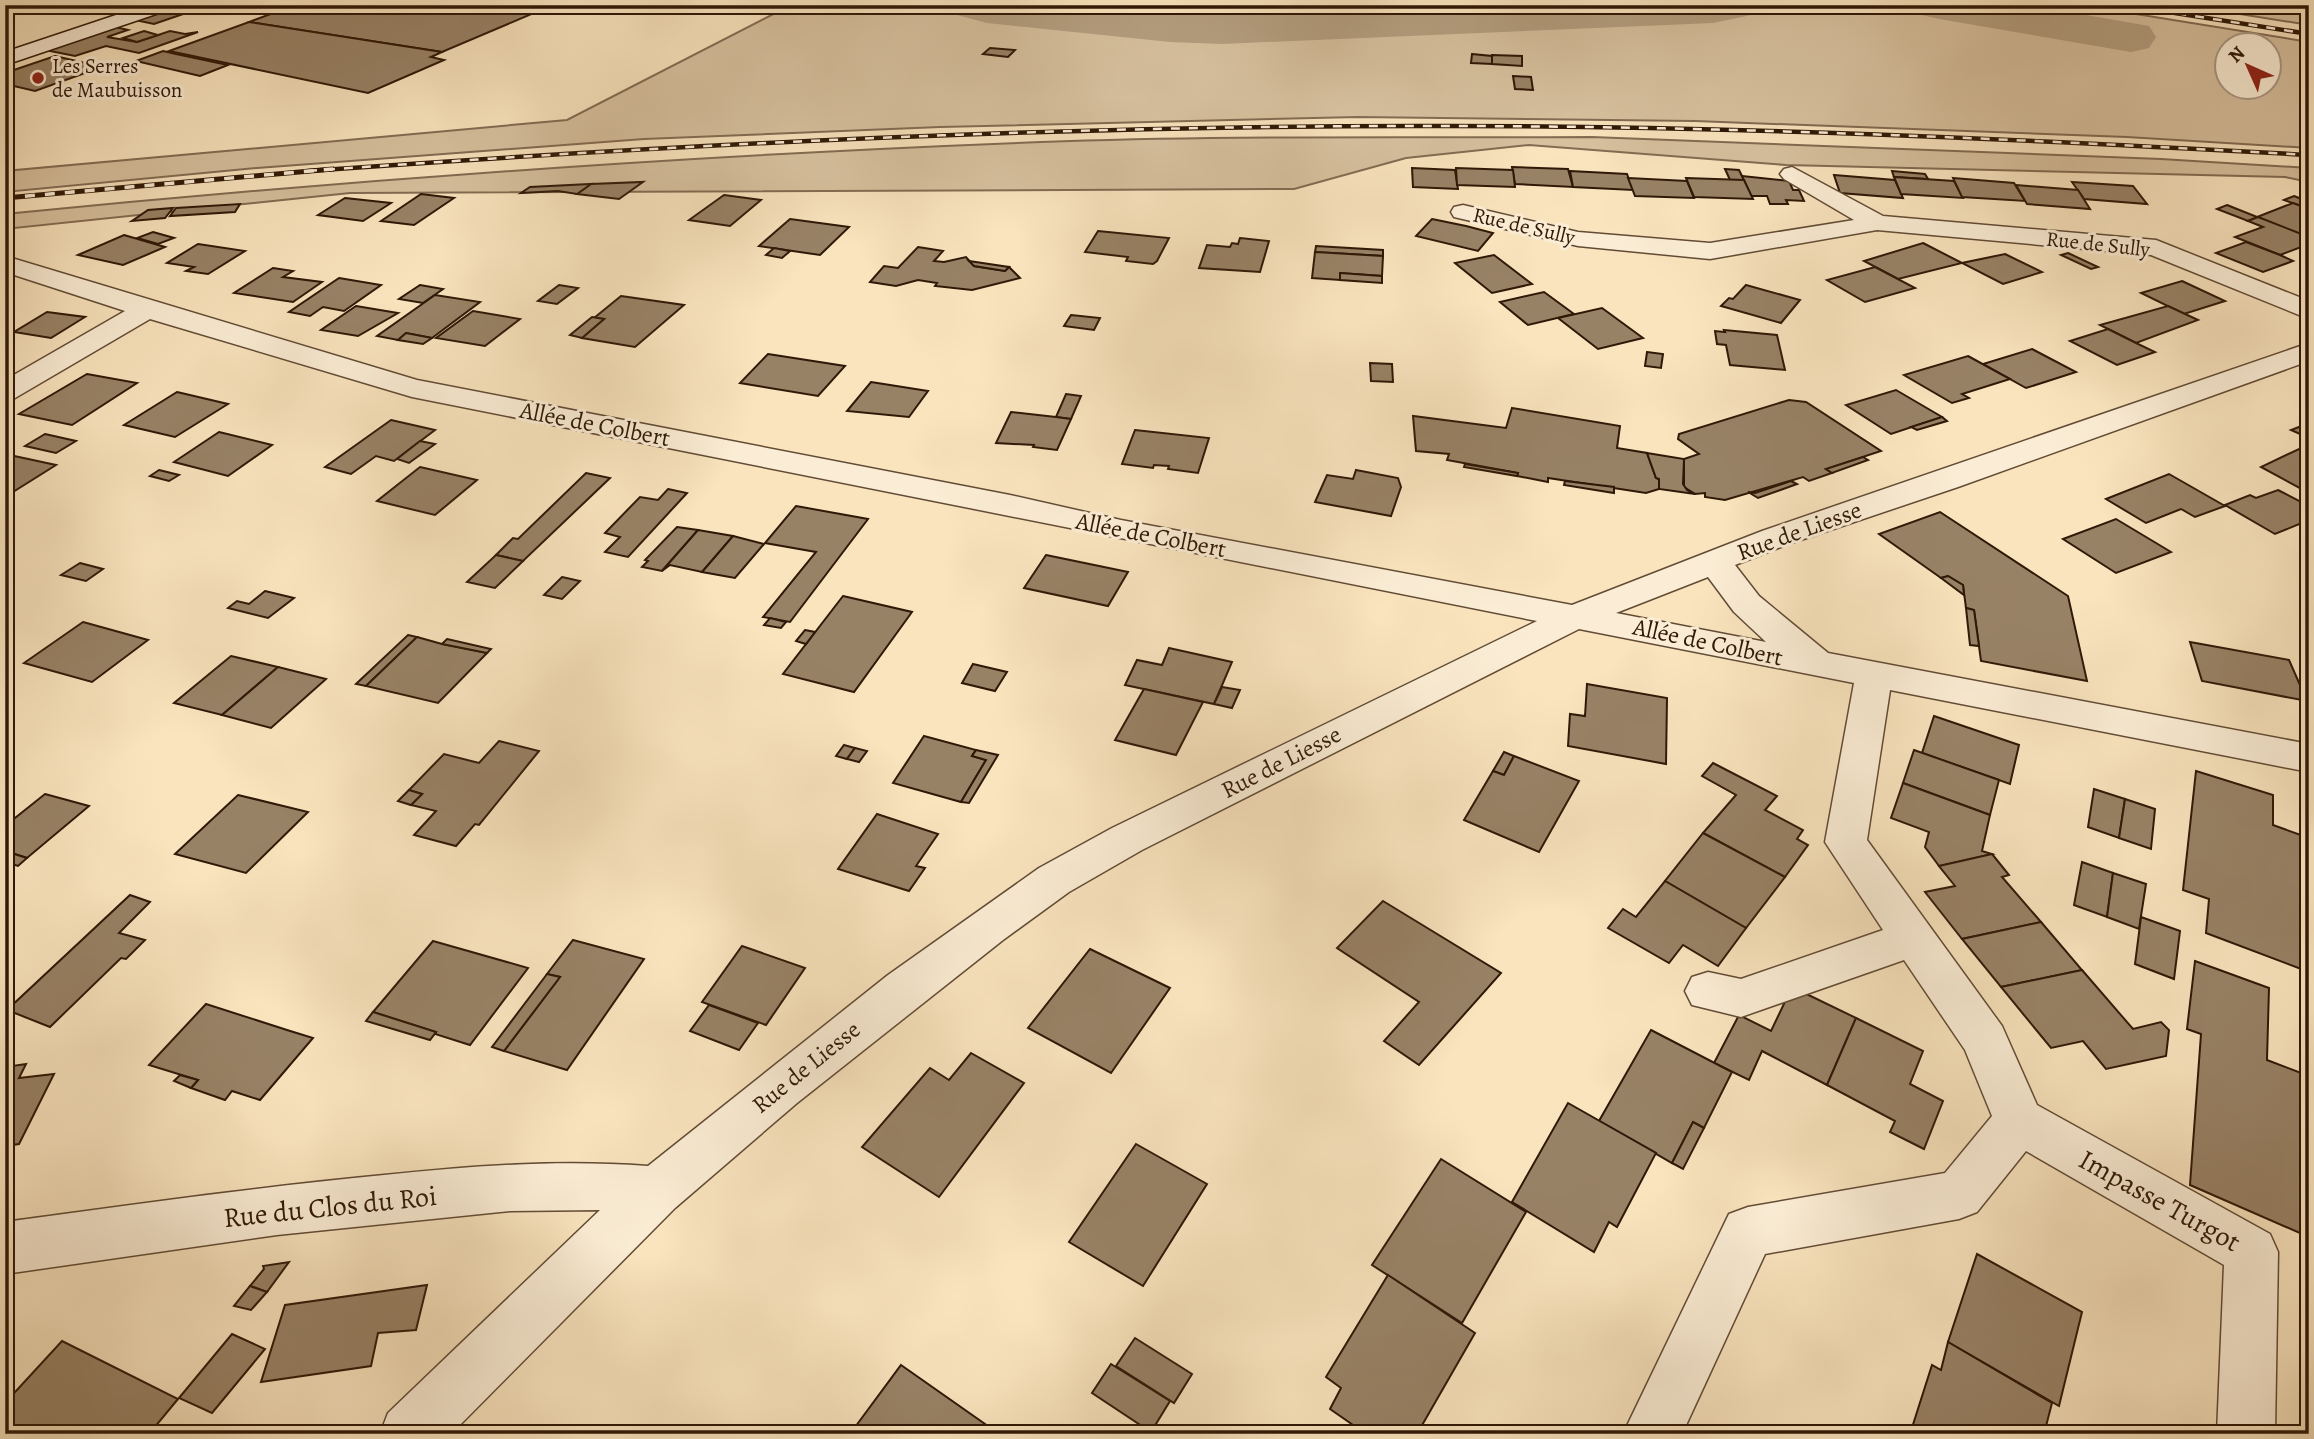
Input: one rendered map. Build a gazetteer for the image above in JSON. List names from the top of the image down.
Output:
{
  "streets": {
    "street": [
      "Rue de Sully",
      "Allée de Colbert",
      "Rue de Liesse",
      "Impasse Turgot",
      "Rue du Clos du Roi"
    ]
  },
  "crossings": [
    ["Allée de Colbert", "Rue de Liesse"],
    ["Rue de Liesse", "Rue du Clos du Roi"]
  ],
  "places": ["Les Serres de Maubuisson"],
  "north": "top left"
}
